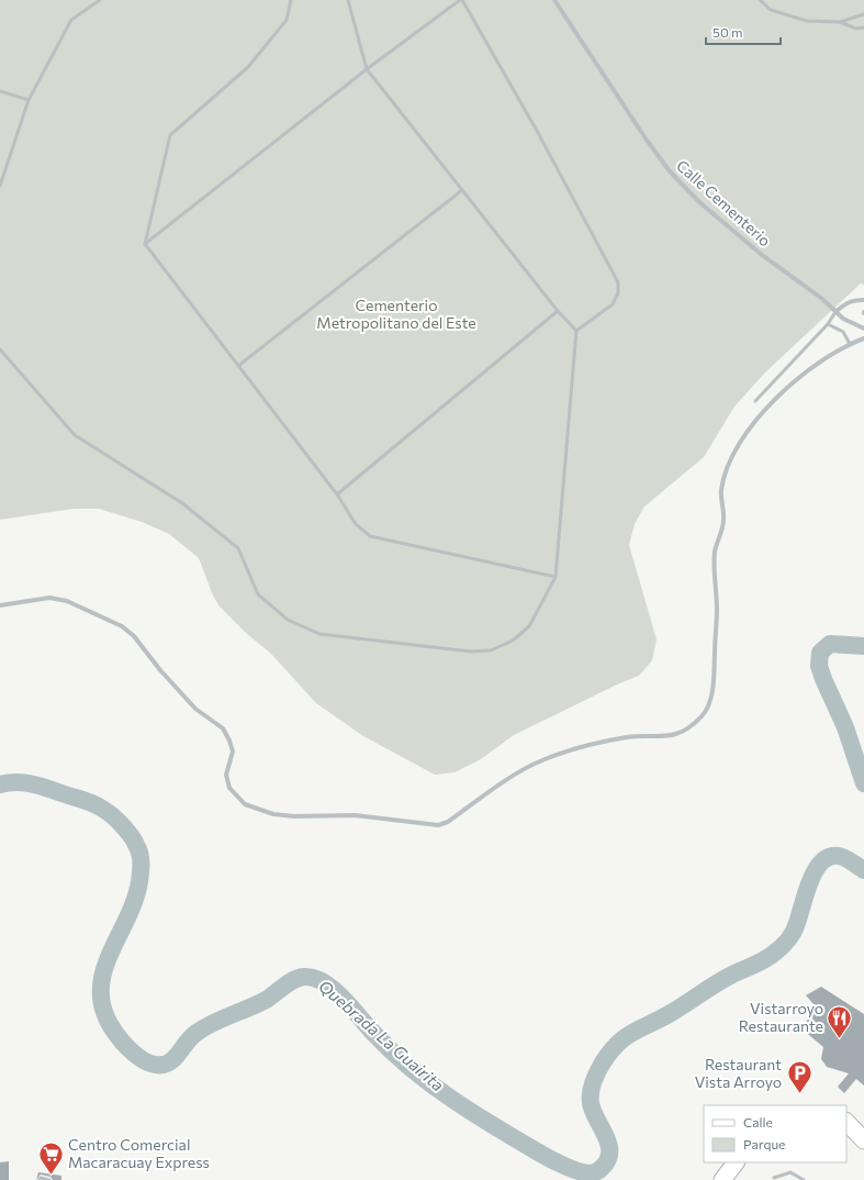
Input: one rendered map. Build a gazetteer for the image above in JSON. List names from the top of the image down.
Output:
{
  "streets": {
    "street": ["Calle Cementerio"]
  },
  "water": ["Quebrada La Guairita"],
  "parks": ["Cementerio Metropolitano del Este"],
  "places": {
    "restaurant": ["Vistarroyo Restaurante"],
    "parking": ["Restaurant Vista Arroyo"],
    "supermarket": ["Centro Comercial Macaracuay Express"]
  },
  "legend": ["Calle", "Parque"],
  "scale_bar": "50 m"
}
